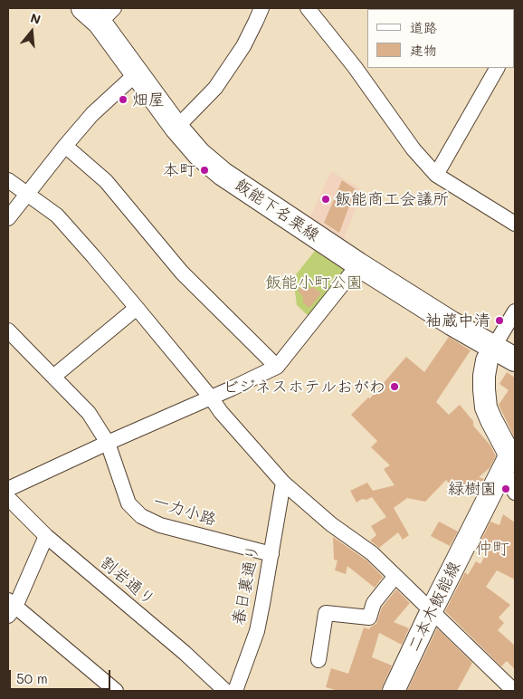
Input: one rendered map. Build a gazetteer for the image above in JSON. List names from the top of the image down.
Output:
{
  "streets": {
    "main road": ["飯能下名栗線", "二本木飯能線"],
    "street": ["一力小路", "割岩通り", "春日裏通り"]
  },
  "crossings": [
    ["一力小路", "春日裏通り"]
  ],
  "districts": ["仲町"],
  "parks": ["飯能小町公園"],
  "places": [
    "畑屋",
    "本町",
    "飯能商工会議所",
    "袖蔵中清",
    "ビジネスホテルおがわ",
    "緑樹園"
  ],
  "legend": ["道路", "建物"],
  "scale_bar": "50 m",
  "north": "top"
}
